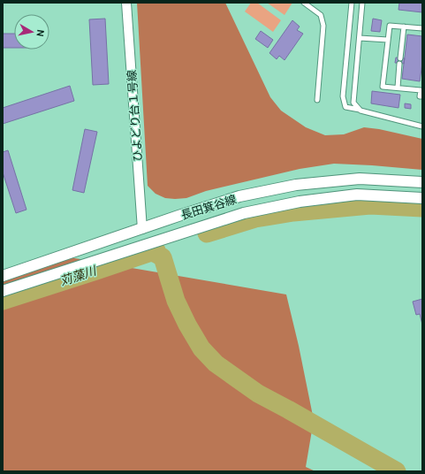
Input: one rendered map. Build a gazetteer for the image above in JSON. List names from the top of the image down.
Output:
{
  "streets": {
    "street": ["ひよどり台１号線", "長田箕谷線"]
  },
  "crossings": [
    ["ひよどり台１号線", "長田箕谷線"]
  ],
  "water": ["苅藻川"],
  "north": "right"
}
